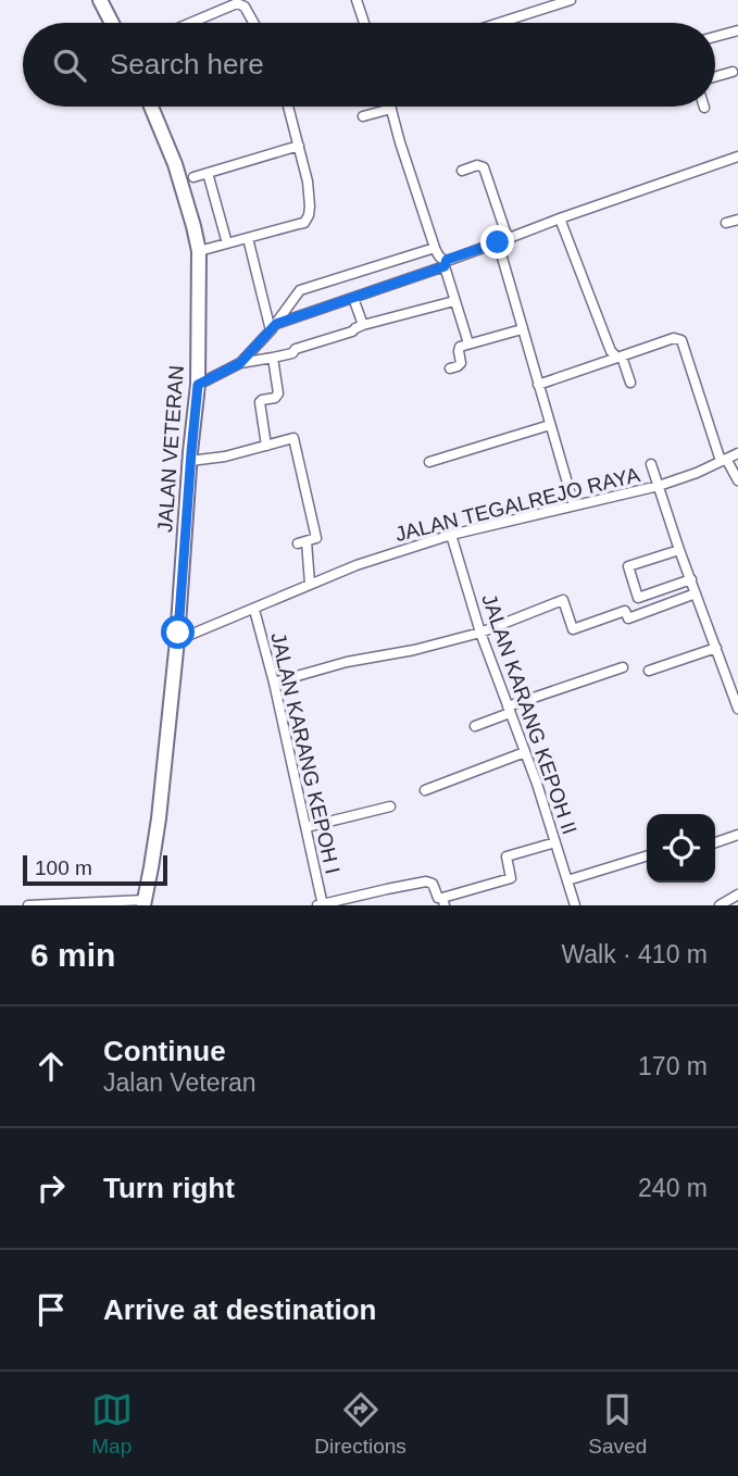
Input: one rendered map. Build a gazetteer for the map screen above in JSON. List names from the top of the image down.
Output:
{
  "streets": {
    "main road": ["JALAN VETERAN"],
    "street": ["JALAN TEGALREJO RAYA", "JALAN KARANG KEPOH II", "JALAN KARANG KEPOH I"]
  },
  "crossings": [
    ["JALAN VETERAN", "JALAN TEGALREJO RAYA"],
    ["JALAN TEGALREJO RAYA", "JALAN KARANG KEPOH II"],
    ["JALAN TEGALREJO RAYA", "JALAN KARANG KEPOH I"]
  ],
  "scale_bar": "100 m",
  "page": {
    "search": "Search here",
    "scale": "100 m",
    "heading": ["6 min", "Walk · 410 m"],
    "list": [
      ["Continue", "Jalan Veteran", "170 m"],
      ["Turn right", "240 m"],
      "Arrive at destination"
    ],
    "nav": ["Map", "Directions", "Saved"]
  }
}
